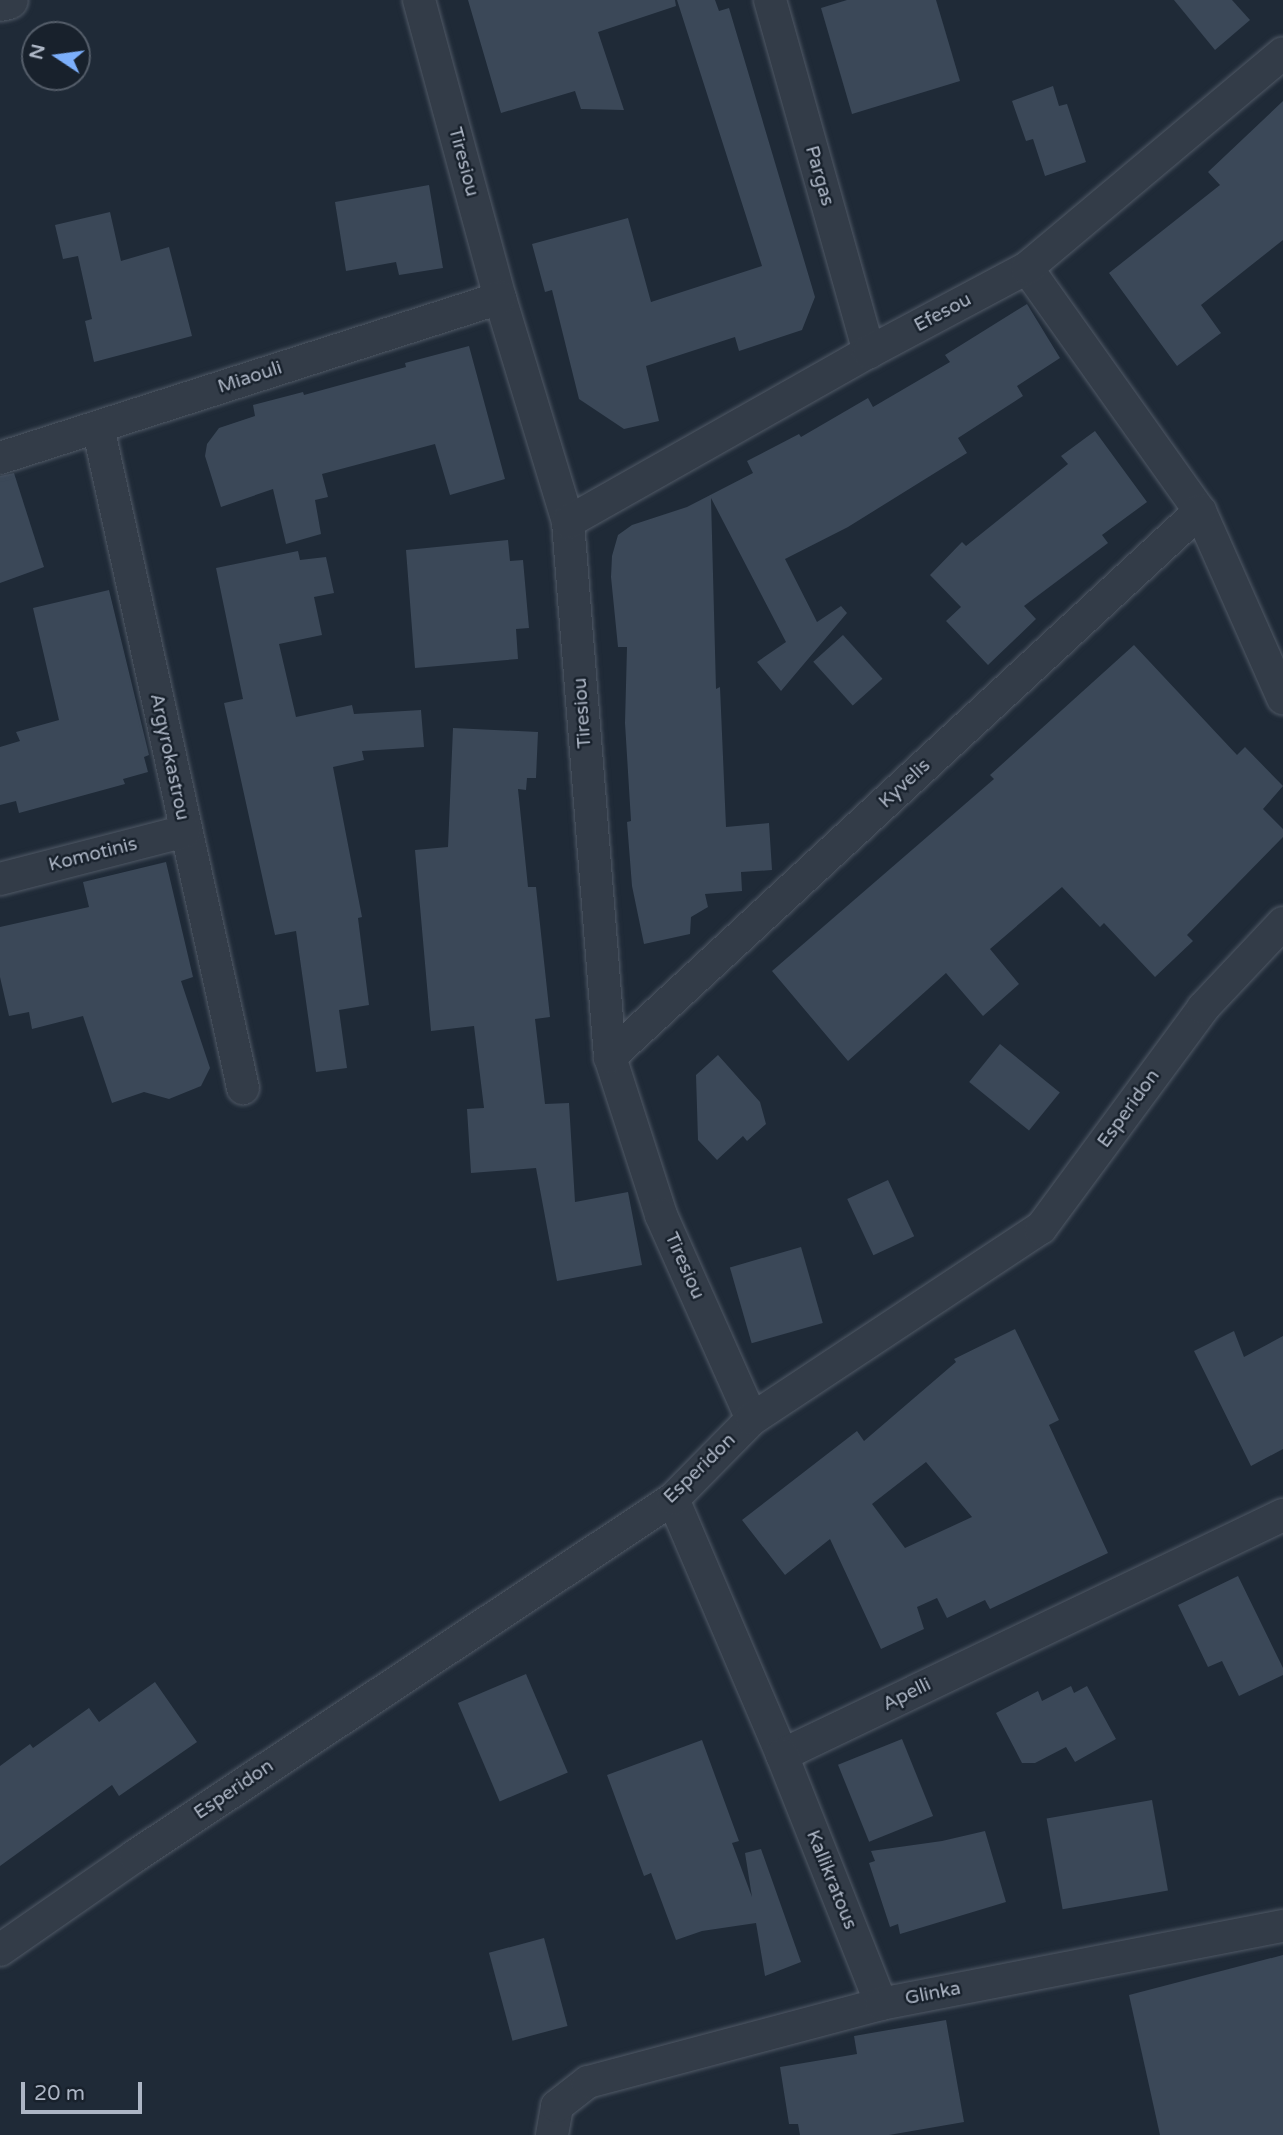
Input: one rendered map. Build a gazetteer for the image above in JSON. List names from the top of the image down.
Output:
{
  "streets": {
    "street": [
      "Tiresiou",
      "Pargas",
      "Efesou",
      "Miaouli",
      "Argyrokastrou",
      "Kyvelis",
      "Komotinis",
      "Esperidon",
      "Apelli",
      "Kallikratous",
      "Glinka"
    ]
  },
  "crossings": [
    ["Tiresiou", "Efesou"],
    ["Tiresiou", "Miaouli"],
    ["Tiresiou", "Kyvelis"],
    ["Tiresiou", "Esperidon"],
    ["Pargas", "Efesou"],
    ["Miaouli", "Argyrokastrou"],
    ["Argyrokastrou", "Komotinis"],
    ["Apelli", "Kallikratous"],
    ["Kallikratous", "Glinka"]
  ],
  "scale_bar": "20 m",
  "north": "left"
}
